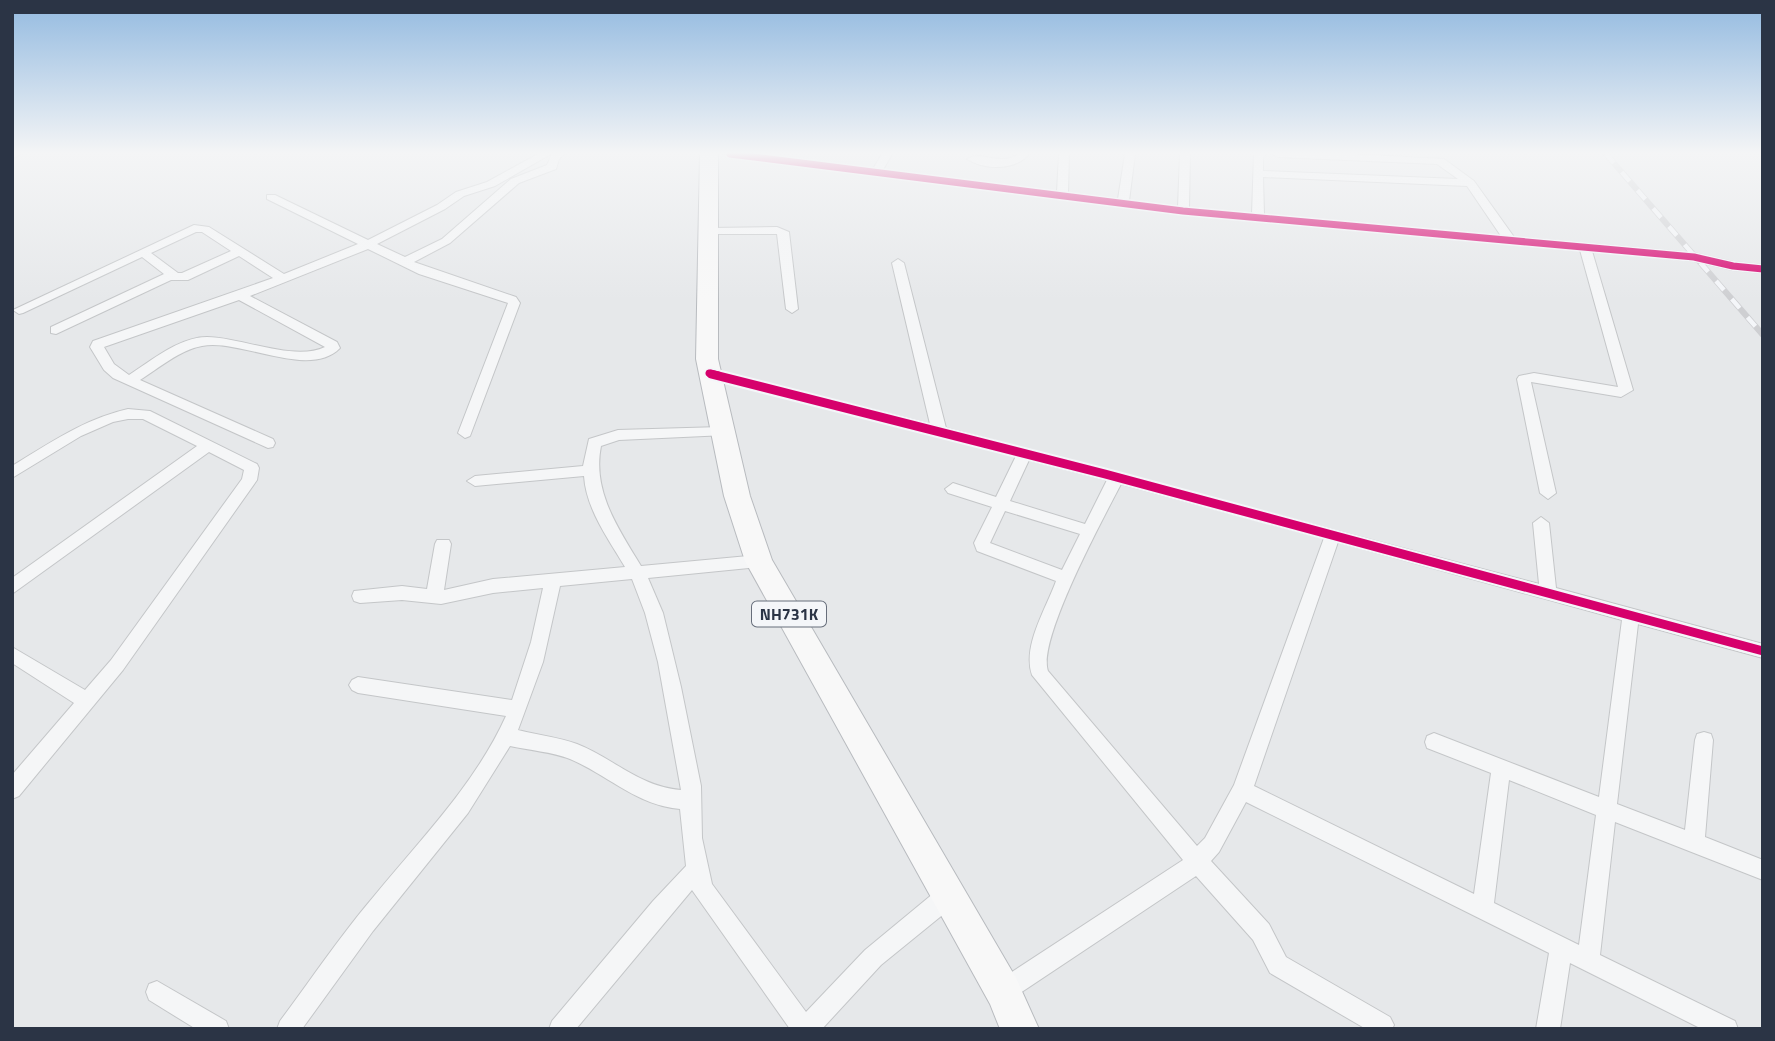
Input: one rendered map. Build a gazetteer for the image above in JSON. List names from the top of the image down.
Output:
{
  "streets": {
    "highway": ["NH731K"]
  }
}
